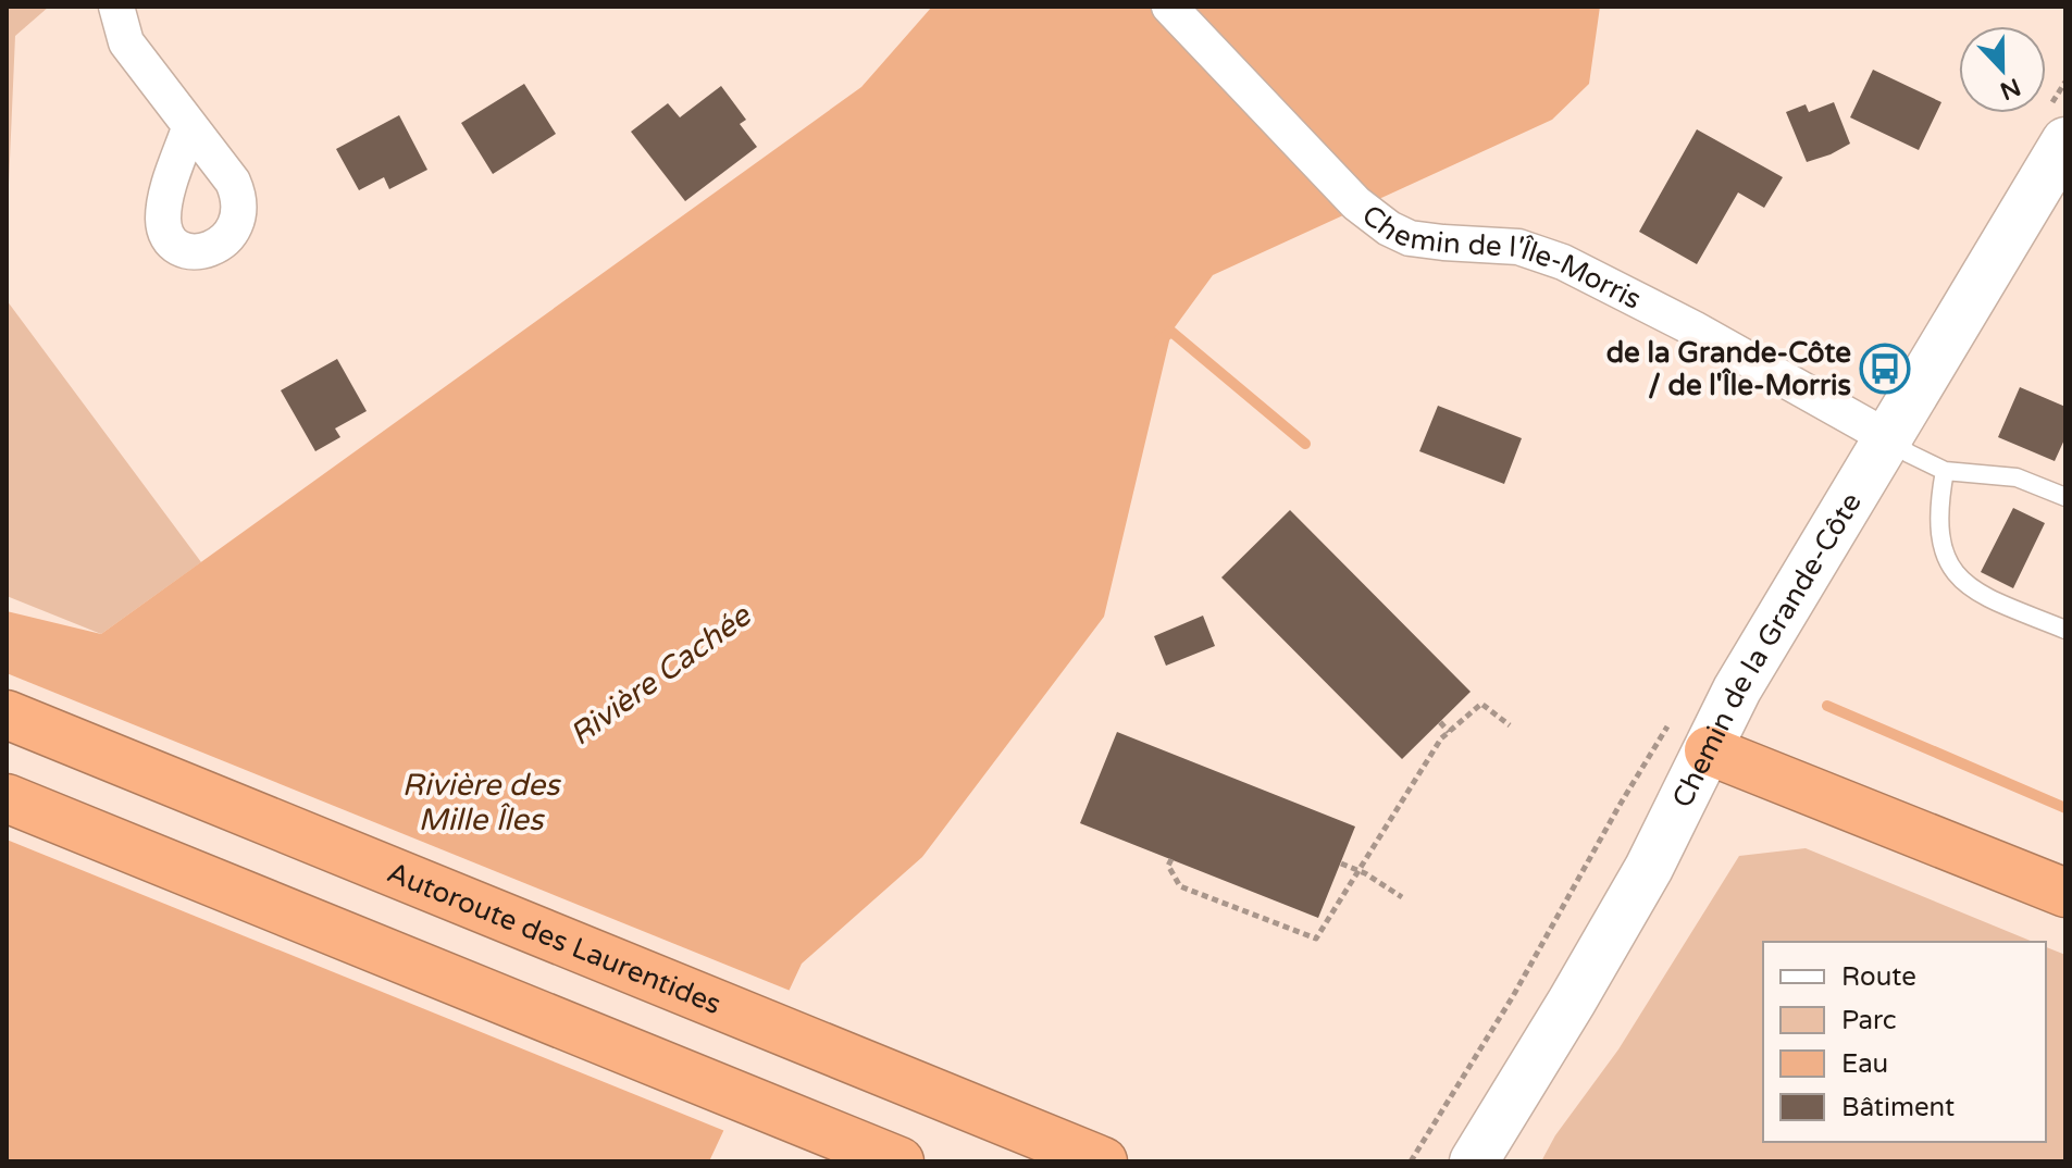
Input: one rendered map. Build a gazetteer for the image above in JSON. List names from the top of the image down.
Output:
{
  "streets": {
    "highway": ["Autoroute des Laurentides"],
    "main road": ["Chemin de la Grande-Côte"],
    "street": ["Chemin de l'Île-Morris"]
  },
  "crossings": [
    ["Chemin de l'Île-Morris", "Chemin de la Grande-Côte"]
  ],
  "water": ["Rivière Cachée", "Rivière des Mille Îles"],
  "places": {
    "bus stop": ["de la Grande-Côte / de l'Île-Morris"]
  },
  "legend": [
    "Route",
    "Parc",
    "Eau",
    "Bâtiment"
  ],
  "north": "bottom"
}
